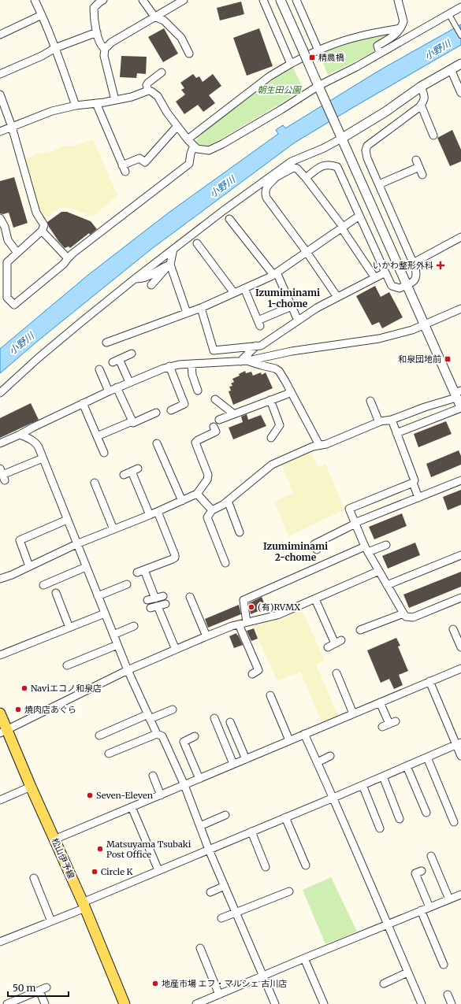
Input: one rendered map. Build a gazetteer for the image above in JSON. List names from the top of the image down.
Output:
{
  "streets": {
    "main road": ["松山伊予線"]
  },
  "districts": ["Izumiminami 1-chome", "Izumiminami 2-chome"],
  "water": ["小野川"],
  "parks": ["朝生田公園"],
  "places": {
    "transit": ["精農橋", "和泉団地前"],
    "health": ["いかわ整形外科"],
    "other": [
      "(有)RVMX",
      "Naviエコノ和泉店",
      "焼肉店あぐら",
      "Seven-Eleven",
      "Matsuyama Tsubaki Post Office",
      "Circle K",
      "地産市場 エフ・マルシェ 古川店"
    ]
  },
  "scale_bar": "50 m"
}
